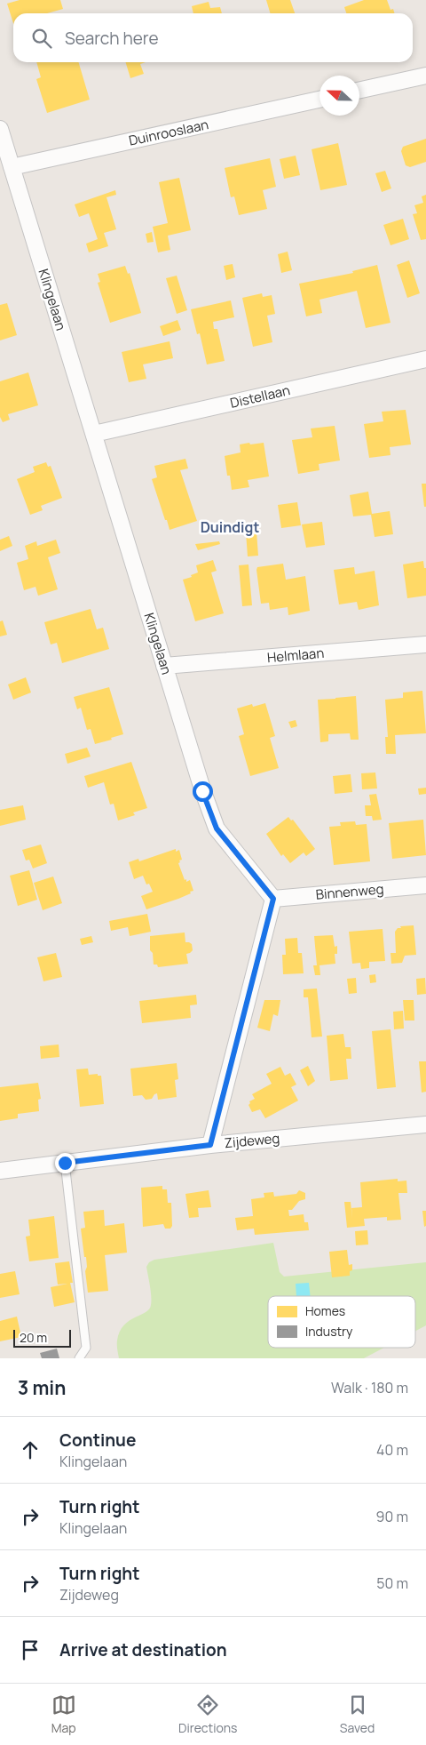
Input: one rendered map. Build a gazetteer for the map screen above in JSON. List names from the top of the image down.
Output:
{
  "streets": {
    "street": [
      "Duinrooslaan",
      "Klingelaan",
      "Distellaan",
      "Helmlaan",
      "Binnenweg",
      "Zijdeweg"
    ]
  },
  "crossings": [
    ["Duinrooslaan", "Klingelaan"],
    ["Klingelaan", "Distellaan"],
    ["Klingelaan", "Helmlaan"],
    ["Klingelaan", "Binnenweg"]
  ],
  "districts": ["Duindigt"],
  "legend": ["Homes", "Industry"],
  "scale_bar": "20 m",
  "north": "left",
  "page": {
    "search": "Search here",
    "scale": "20 m",
    "heading": ["3 min", "Walk · 180 m"],
    "list": [
      ["Continue", "Klingelaan", "40 m"],
      ["Turn right", "Klingelaan", "90 m"],
      ["Turn right", "Zijdeweg", "50 m"],
      "Arrive at destination"
    ],
    "nav": ["Map", "Directions", "Saved"]
  }
}
